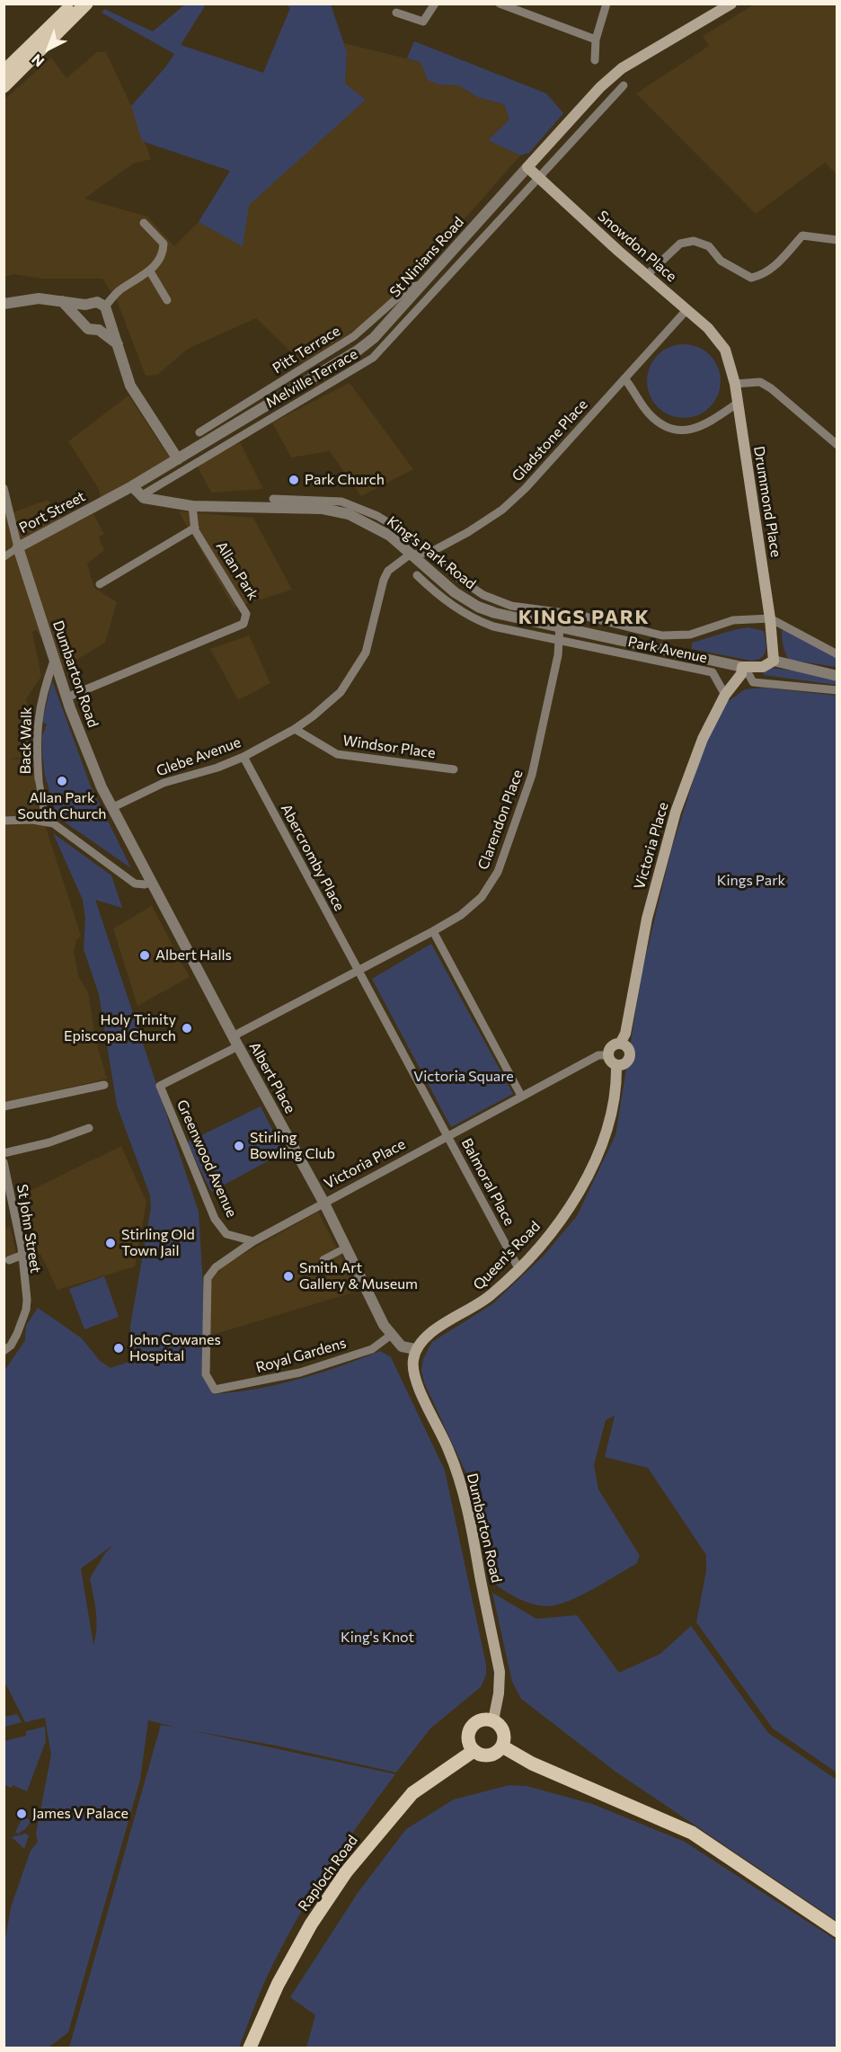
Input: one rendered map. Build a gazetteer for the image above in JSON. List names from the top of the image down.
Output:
{
  "streets": {
    "main road": [
      "Snowdon Place",
      "St Ninians Road",
      "Drummond Place",
      "King's Park Road",
      "Dumbarton Road",
      "Victoria Place",
      "Queen's Road",
      "Raploch Road"
    ],
    "street": [
      "Melville Terrace",
      "Gladstone Place",
      "Port Street",
      "Allan Park",
      "Park Avenue",
      "Back Walk",
      "Windsor Place",
      "Glebe Avenue",
      "Clarendon Place",
      "Abercromby Place",
      "Albert Place",
      "Greenwood Avenue",
      "Balmoral Place",
      "St John Street",
      "Royal Gardens"
    ]
  },
  "crossings": [
    ["Snowdon Place", "St Ninians Road"],
    ["Snowdon Place", "Melville Terrace"],
    ["Snowdon Place", "Gladstone Place"],
    ["Snowdon Place", "Drummond Place"],
    ["St Ninians Road", "Port Street"],
    ["Gladstone Place", "Drummond Place"],
    ["Gladstone Place", "King's Park Road"],
    ["Gladstone Place", "Glebe Avenue"],
    ["Drummond Place", "King's Park Road"],
    ["Port Street", "Dumbarton Road"],
    ["King's Park Road", "Allan Park"],
    ["King's Park Road", "Glebe Avenue"],
    ["King's Park Road", "Clarendon Place"],
    ["King's Park Road", "Victoria Place"],
    ["Allan Park", "Dumbarton Road"],
    ["Park Avenue", "Clarendon Place"],
    ["Park Avenue", "Victoria Place"],
    ["Dumbarton Road", "Back Walk"],
    ["Dumbarton Road", "Glebe Avenue"],
    ["Dumbarton Road", "Albert Place"],
    ["Dumbarton Road", "Queen's Road"],
    ["Dumbarton Road", "Raploch Road"],
    ["Windsor Place", "Glebe Avenue"],
    ["Glebe Avenue", "Abercromby Place"],
    ["Glebe Avenue", "Albert Place"],
    ["Clarendon Place", "Abercromby Place"],
    ["Clarendon Place", "Albert Place"],
    ["Clarendon Place", "Greenwood Avenue"],
    ["Victoria Place", "Albert Place"],
    ["Victoria Place", "Greenwood Avenue"],
    ["Victoria Place", "Balmoral Place"],
    ["Victoria Place", "Queen's Road"],
    ["Victoria Place", "Royal Gardens"],
    ["Albert Place", "Royal Gardens"],
    ["Greenwood Avenue", "Royal Gardens"],
    ["Balmoral Place", "Queen's Road"]
  ],
  "districts": ["KINGS PARK"],
  "parks": ["Kings Park", "Victoria Square", "King's Knot"],
  "places": [
    "Park Church",
    "Allan Park South Church",
    "Albert Halls",
    "Holy Trinity Episcopal Church",
    "Stirling Bowling Club",
    "Stirling Old Town Jail",
    "Smith Art Gallery & Museum",
    "John Cowanes Hospital",
    "James V Palace"
  ],
  "north": "bottom left"
}
